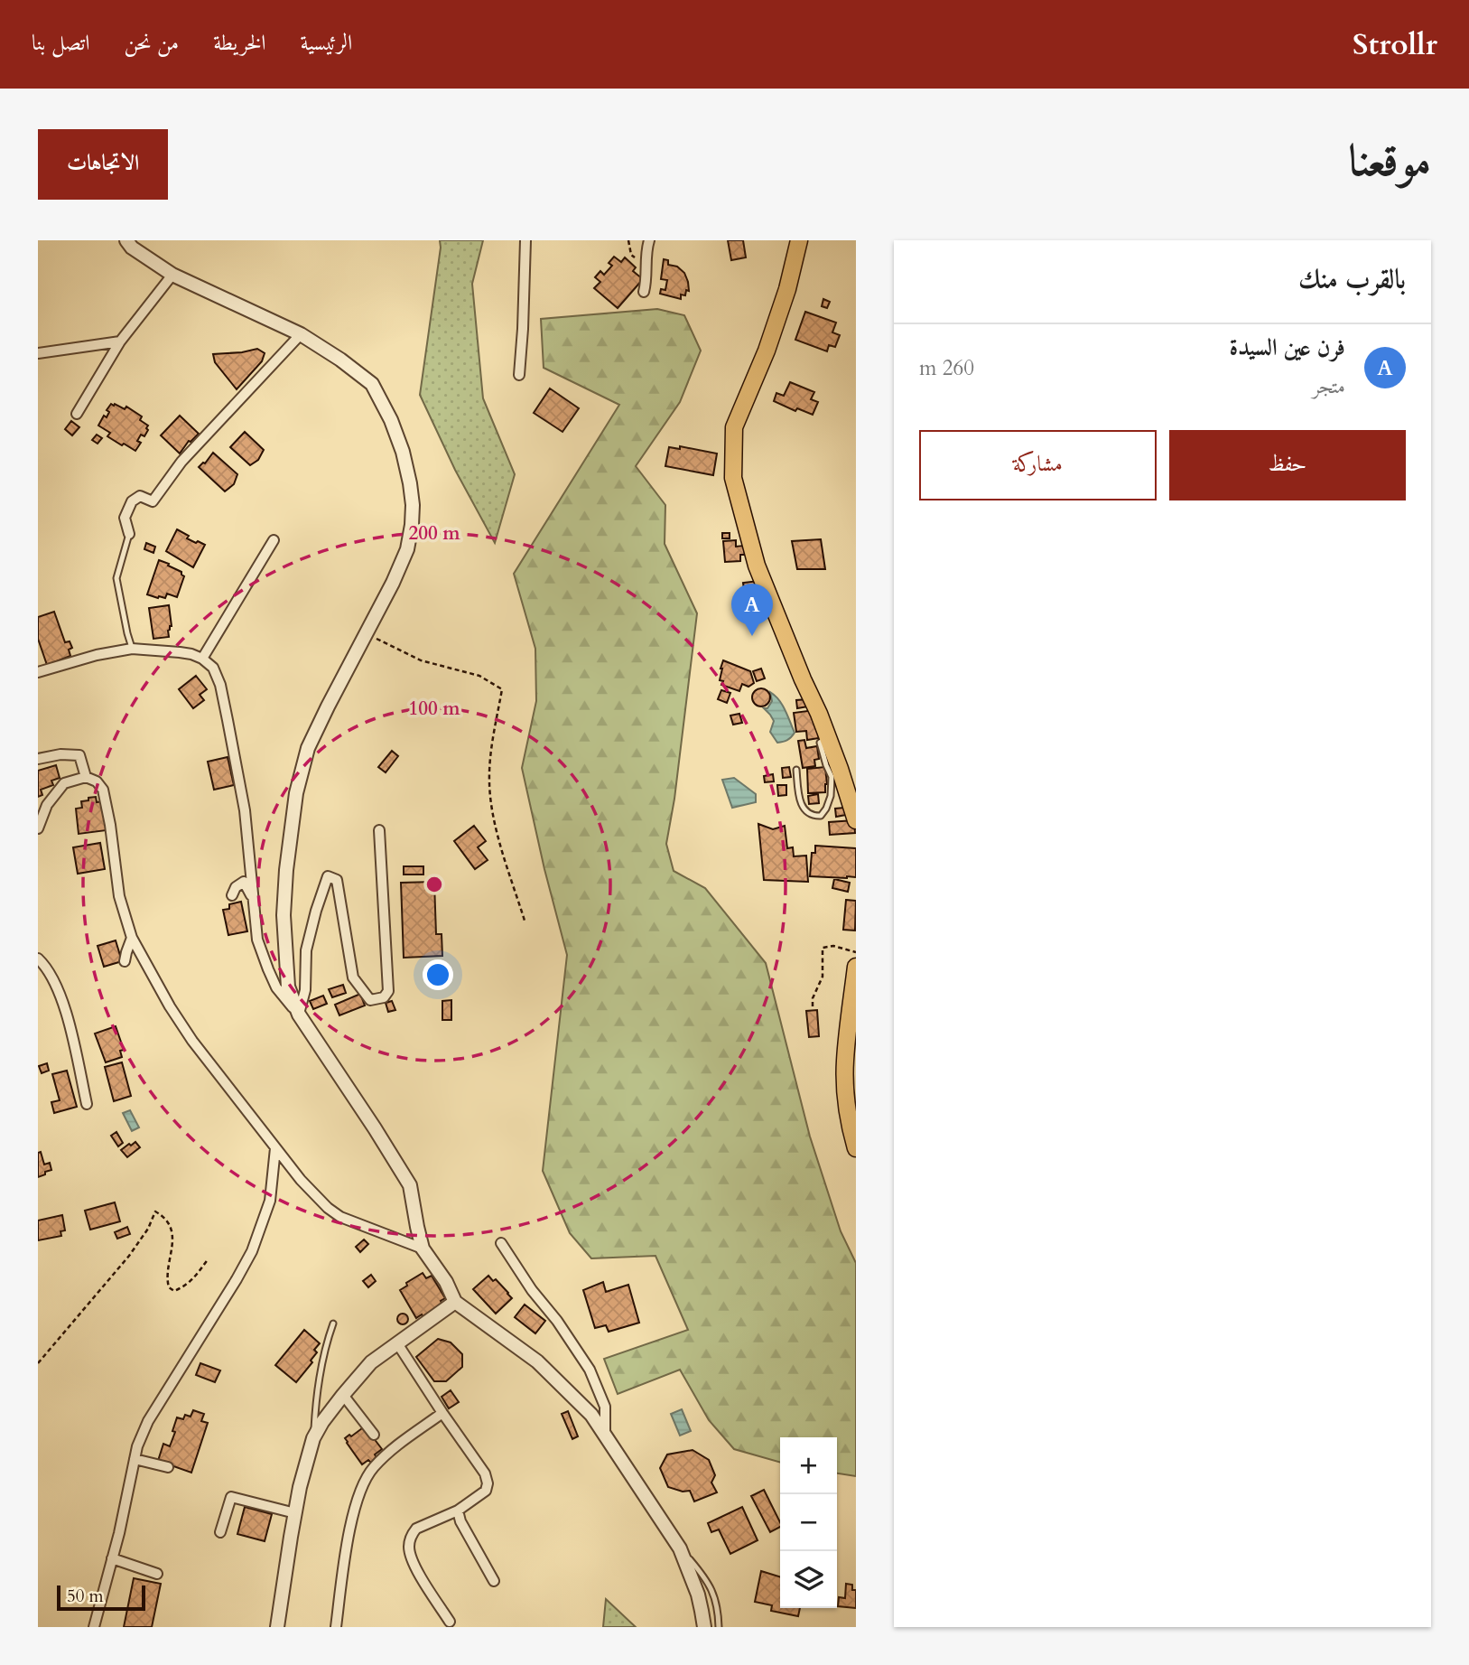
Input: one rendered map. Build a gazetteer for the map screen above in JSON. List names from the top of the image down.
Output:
{
  "scale_bar": "50 m",
  "page": {
    "header": "Strollr",
    "nav": [
      "الرئيسية",
      "الخريطة",
      "من نحن",
      "اتصل بنا"
    ],
    "title": "موقعنا",
    "buttons": [
      "الاتجاهات",
      ["حفظ", "مشاركة"]
    ],
    "heading": "بالقرب منك",
    "list": [
      {
        "mark": "A",
        "name": "فرن عين السيدة",
        "note": "متجر",
        "value": "260 m"
      }
    ],
    "pins": "A",
    "map_buttons": ["+", "−"],
    "scale": "50 m"
  },
  "rings": ["200 m", "100 m"]
}
